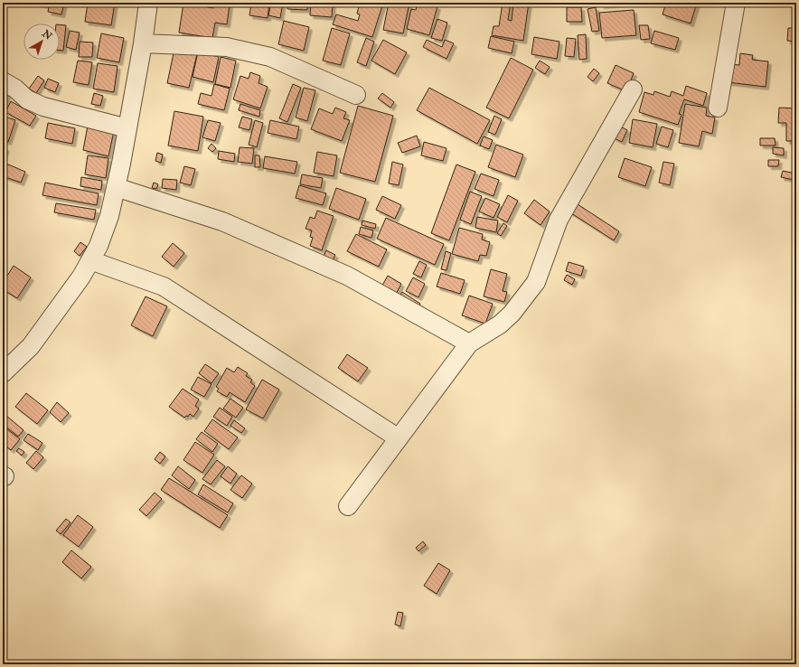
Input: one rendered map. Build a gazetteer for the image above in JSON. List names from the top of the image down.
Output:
{
  "north": "top right"
}
